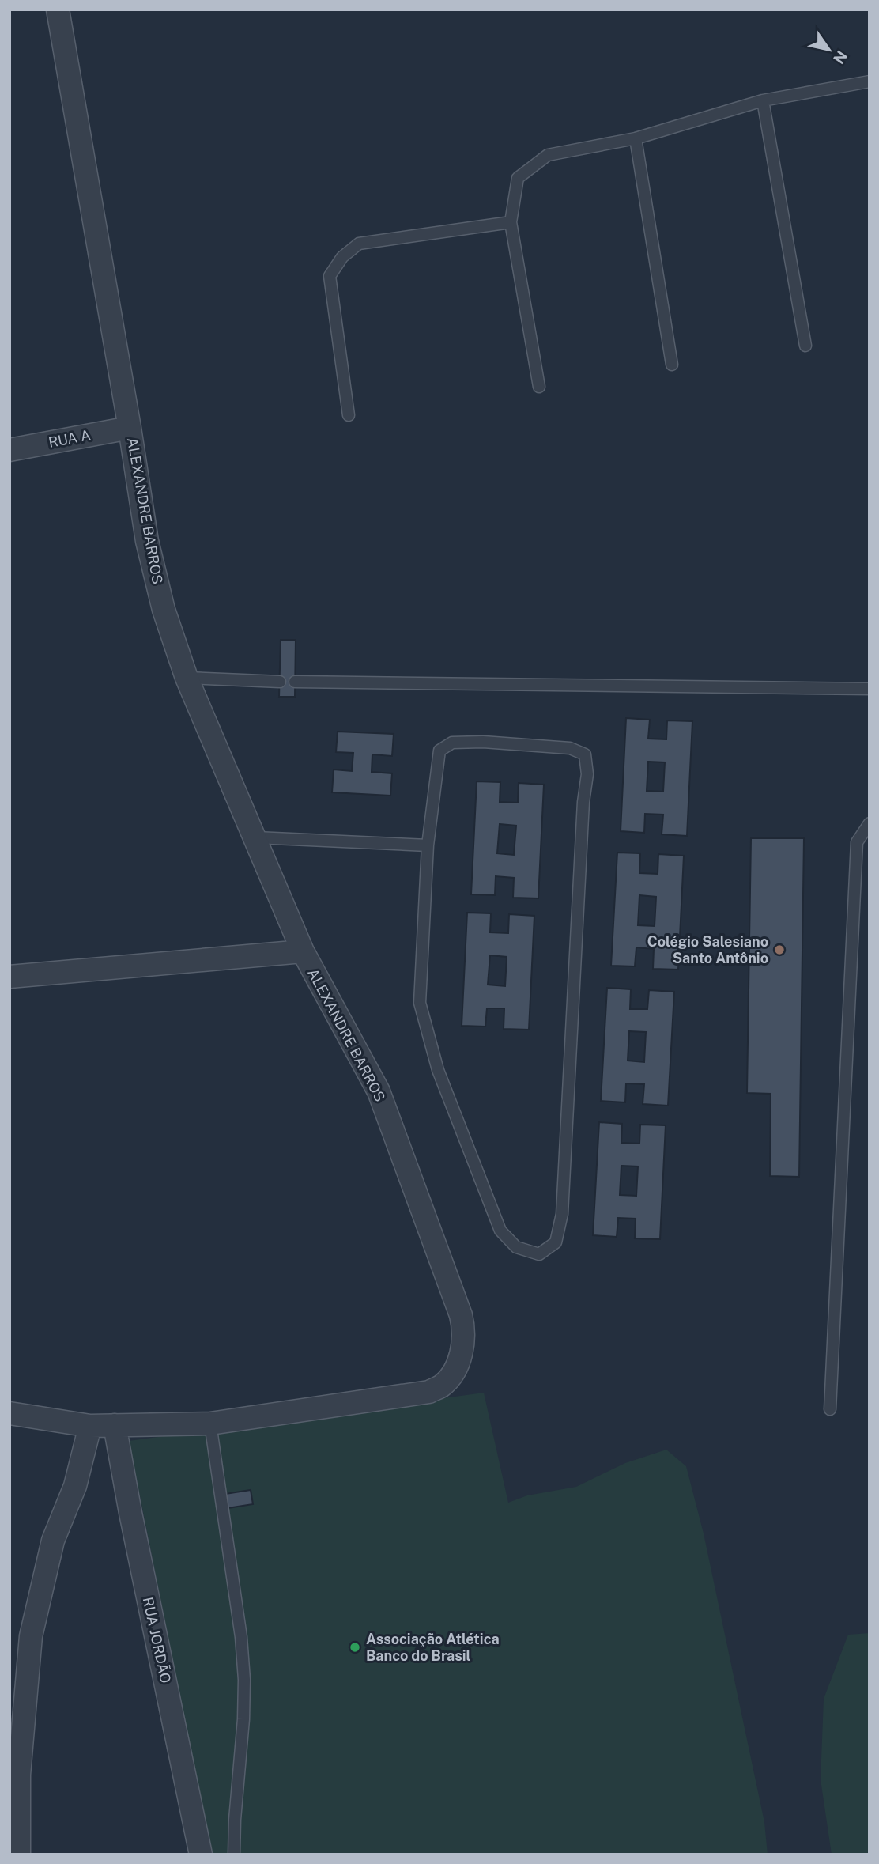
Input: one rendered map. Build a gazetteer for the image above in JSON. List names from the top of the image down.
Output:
{
  "streets": {
    "street": ["RUA A", "ALEXANDRE BARROS", "RUA JORDÃO"]
  },
  "crossings": [
    ["RUA A", "ALEXANDRE BARROS"],
    ["ALEXANDRE BARROS", "RUA JORDÃO"]
  ],
  "places": ["Colégio Salesiano Santo Antônio", "Associação Atlética Banco do Brasil"],
  "north": "bottom right"
}
